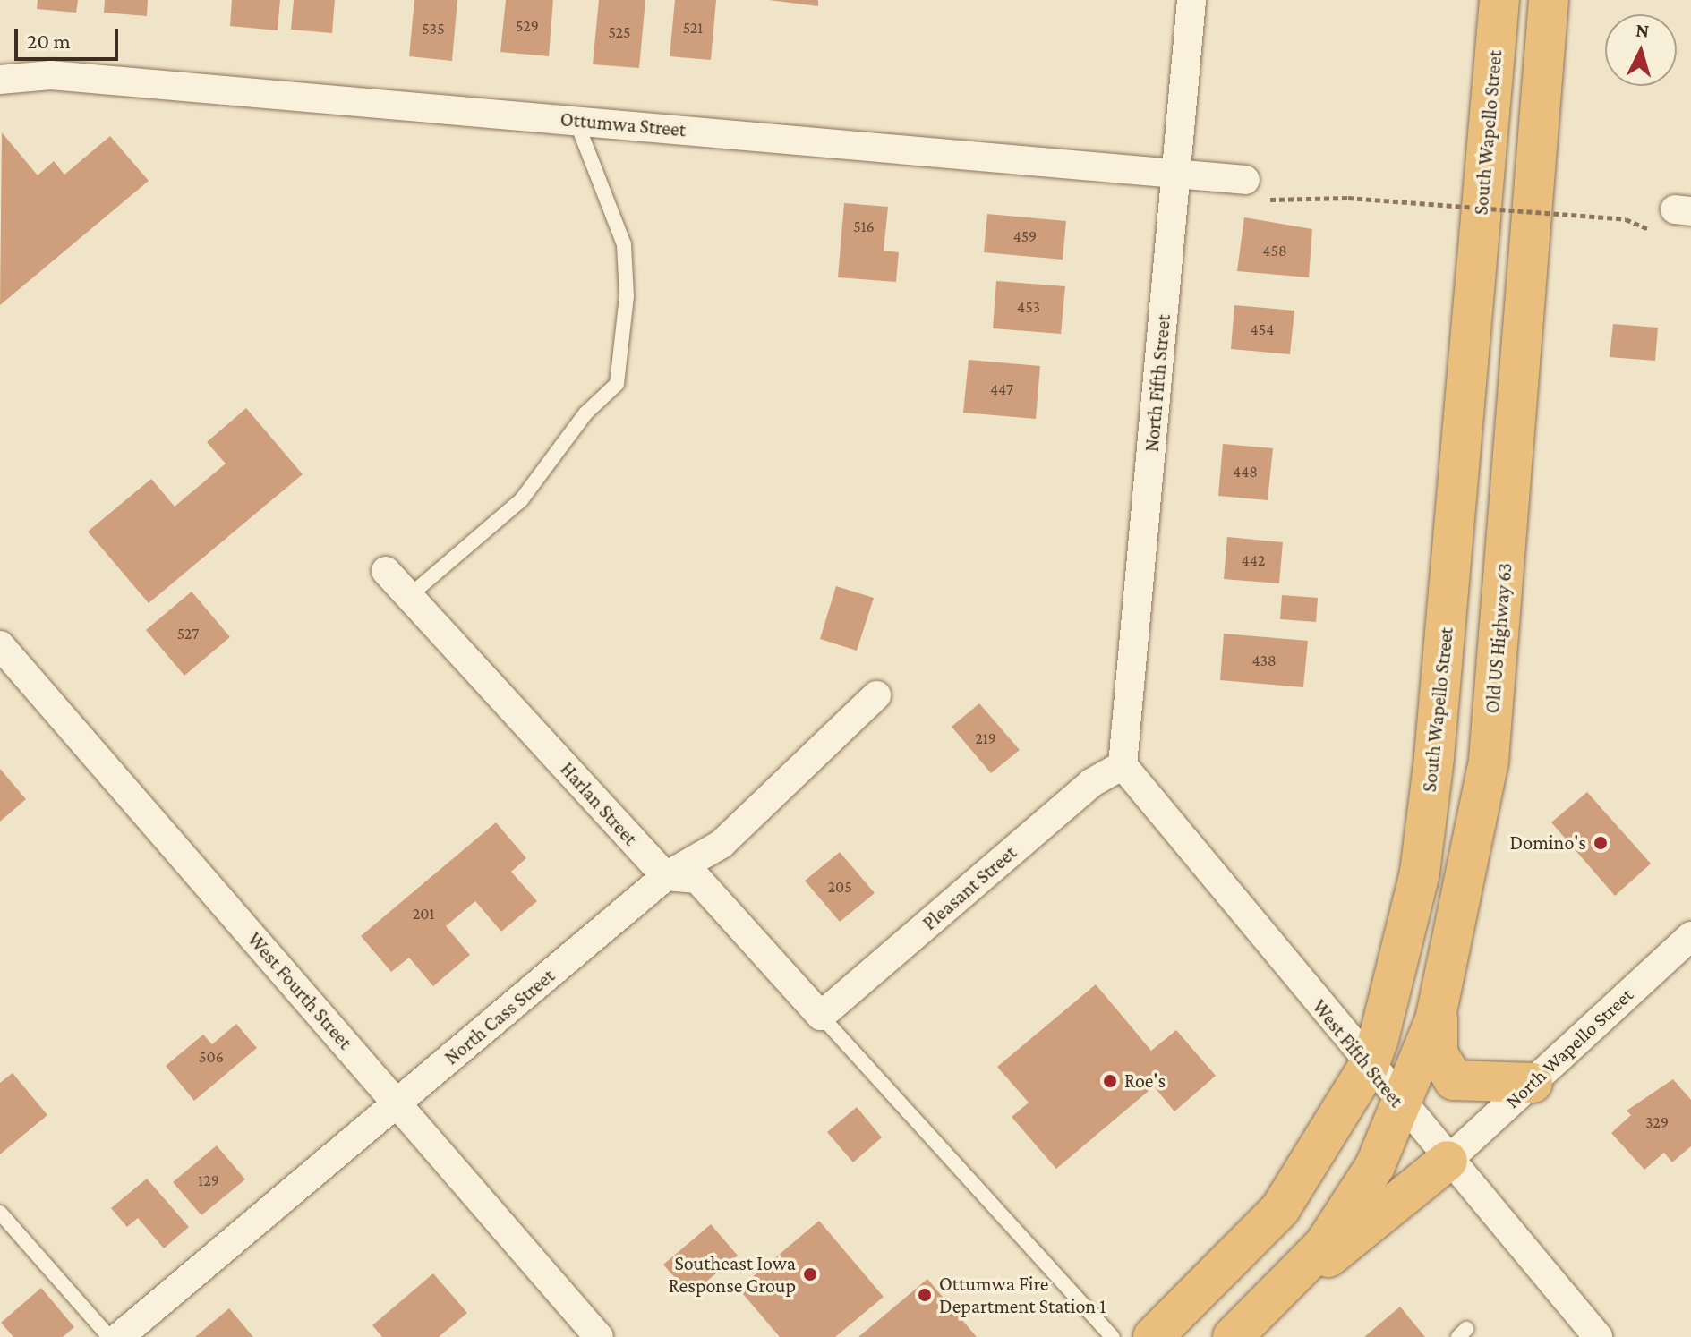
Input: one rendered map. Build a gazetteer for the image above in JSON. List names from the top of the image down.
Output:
{
  "streets": {
    "highway": ["South Wapello Street", "Old US Highway 63"],
    "street": [
      "Ottumwa Street",
      "North Fifth Street",
      "Harlan Street",
      "Pleasant Street",
      "West Fourth Street",
      "North Cass Street",
      "North Wapello Street",
      "West Fifth Street"
    ]
  },
  "crossings": [
    ["Ottumwa Street", "North Fifth Street"],
    ["South Wapello Street", "West Fifth Street"],
    ["North Fifth Street", "Pleasant Street"],
    ["North Fifth Street", "West Fifth Street"],
    ["Old US Highway 63", "West Fifth Street"],
    ["Harlan Street", "North Cass Street"],
    ["Pleasant Street", "West Fifth Street"],
    ["West Fourth Street", "North Cass Street"],
    ["North Wapello Street", "West Fifth Street"]
  ],
  "places": [
    "Domino's",
    "Roe's",
    "Southeast Iowa Response Group",
    "Ottumwa Fire Department Station 1"
  ],
  "house_numbers": [
    "529",
    "521",
    "535",
    "525",
    "516",
    "459",
    "458",
    "453",
    "454",
    "447",
    "448",
    "442",
    "527",
    "438",
    "219",
    "205",
    "201",
    "506",
    "329",
    "129"
  ],
  "scale_bar": "20 m",
  "north": "top"
}
